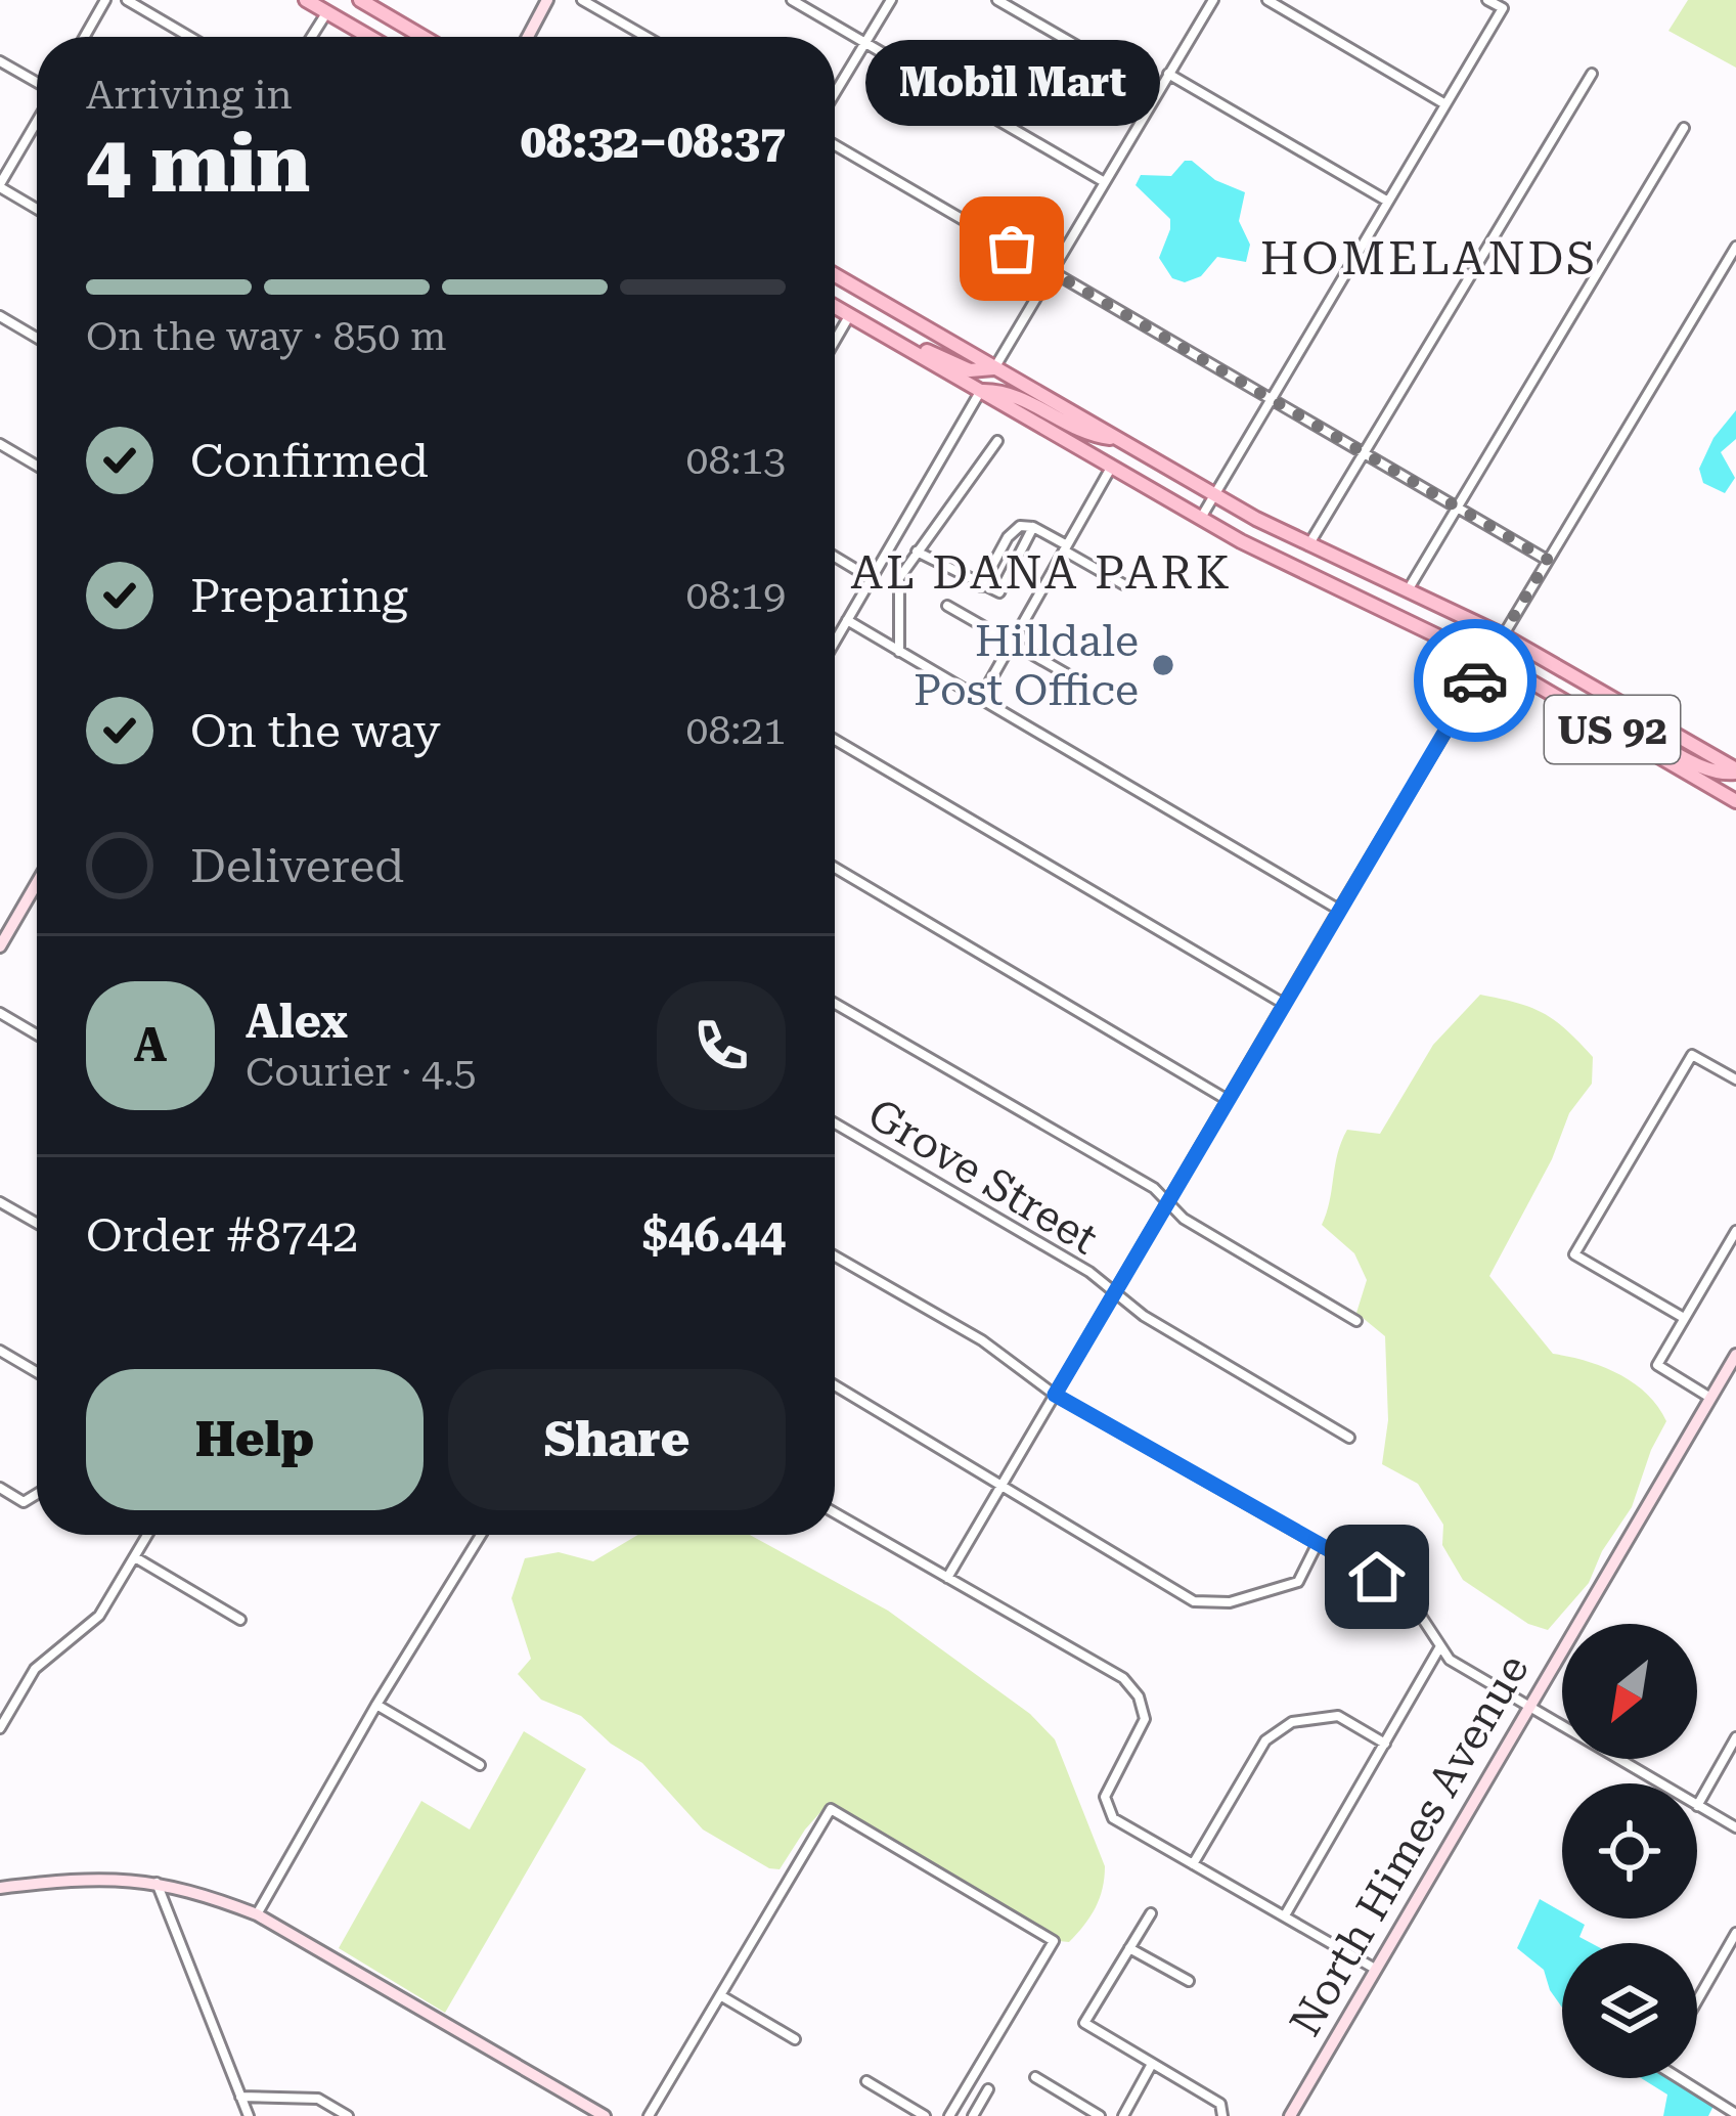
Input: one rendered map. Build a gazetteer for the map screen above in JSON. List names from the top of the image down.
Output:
{
  "streets": {
    "main road": ["US 92"],
    "street": ["Grove Street", "North Himes Avenue"]
  },
  "districts": ["HOMELANDS", "AL DANA PARK"],
  "places": ["Mobil Mart", "Hilldale Post Office"],
  "north": "bottom left",
  "page": {
    "heading": ["4 min", "Arriving in", "08:32–08:37"],
    "panel": [
      "Alex",
      "Courier · 4.5",
      "Order #8742",
      "$46.44"
    ],
    "bubble": "Mobil Mart",
    "bar": "On the way · 850 m",
    "list": [
      ["Confirmed", "08:13"],
      ["Preparing", "08:19"],
      ["On the way", "08:21"],
      "Delivered"
    ],
    "round": "A",
    "buttons": ["Help", "Share"]
  }
}
